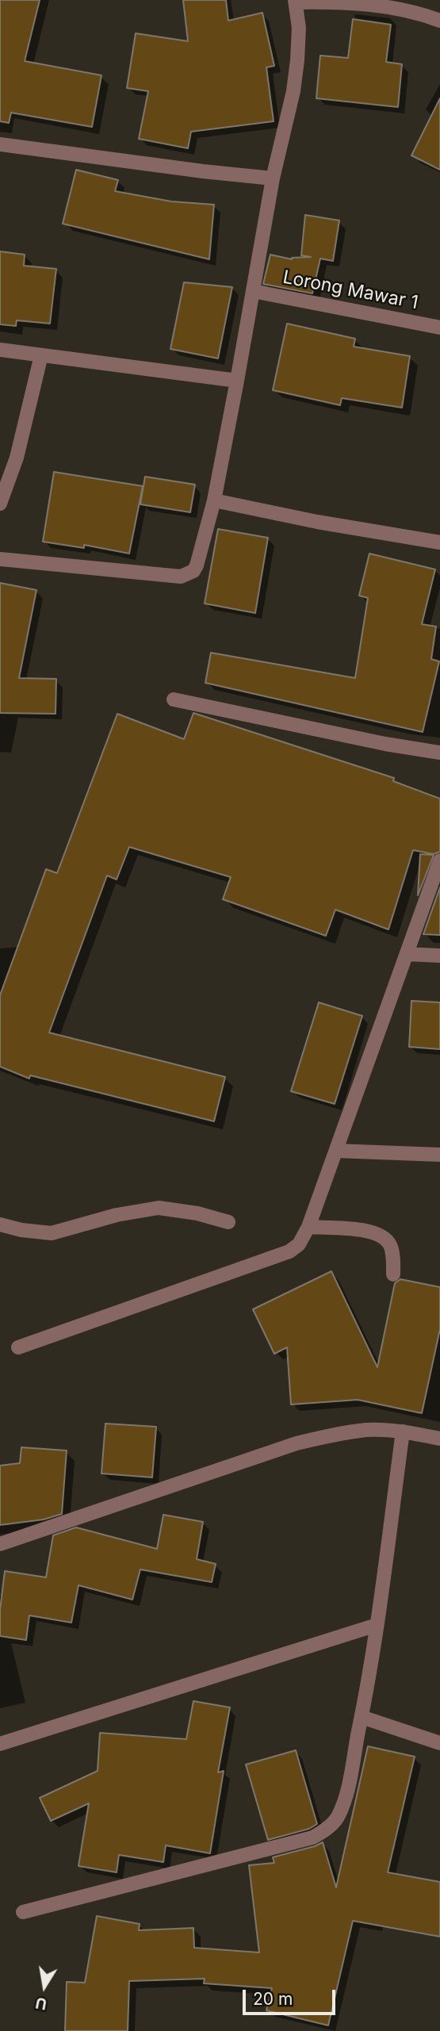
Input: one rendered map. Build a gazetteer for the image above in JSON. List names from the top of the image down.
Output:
{
  "streets": {
    "street": ["Lorong Mawar 1"]
  },
  "scale_bar": "20 m",
  "north": "bottom"
}
